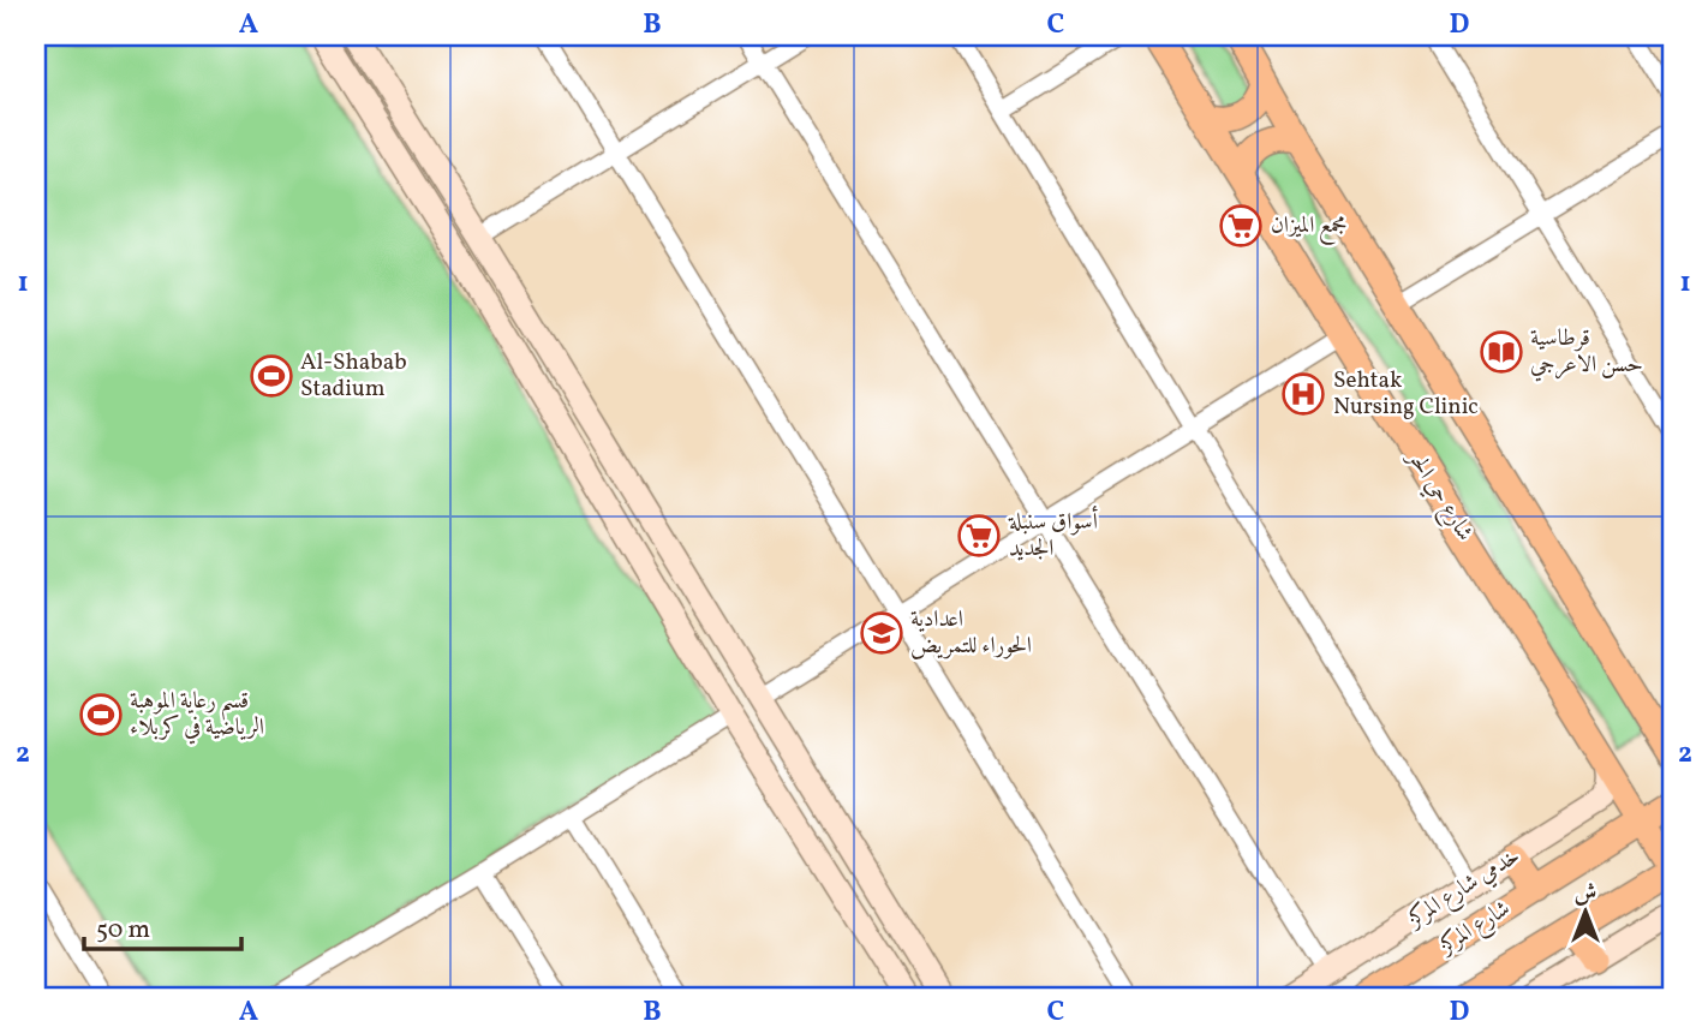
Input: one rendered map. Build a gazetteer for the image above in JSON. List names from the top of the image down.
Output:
{
  "streets": {
    "main road": ["شارع حي الحر", "شارع المركز"],
    "street": ["خدمي شارع المركز"]
  },
  "crossings": [
    ["شارع حي الحر", "خدمي شارع المركز"],
    ["شارع حي الحر", "شارع المركز"]
  ],
  "places": {
    "supermarket": ["مجمع الميزان", "أسواق سنبلة الجديد"],
    "library": ["قرطاسية حسن الاعرجي"],
    "sports": ["Al-Shabab Stadium", "قسم رعاية الموهبة الرياضية في كربلاء"],
    "hospital": ["Sehtak Nursing Clinic"],
    "school or university": ["اعدادية الحوراء للتمريض"]
  },
  "scale_bar": "50 m",
  "north": "top",
  "grid": {
    "columns": [
      "A",
      "B",
      "C",
      "D"
    ],
    "rows": ["1", "2"]
  }
}
